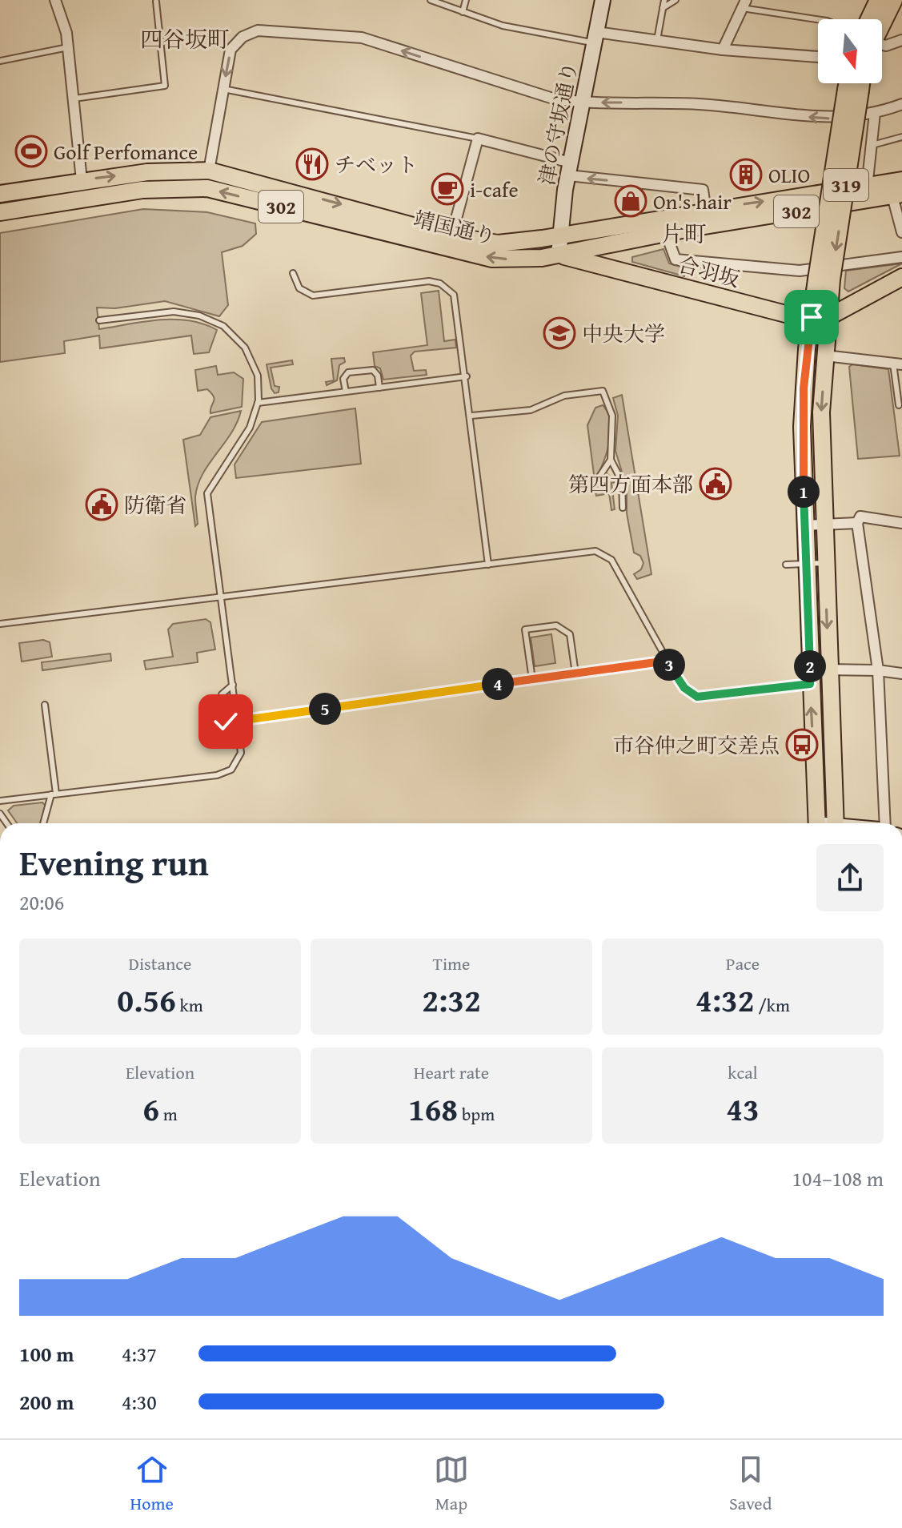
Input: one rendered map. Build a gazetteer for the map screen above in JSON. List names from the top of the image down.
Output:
{
  "streets": {
    "main road": [
      "319",
      "302",
      "靖国通り",
      "合羽坂"
    ],
    "street": ["津の守坂通り"]
  },
  "crossings": [
    ["津の守坂通り", "靖国通り"],
    ["津の守坂通り", "合羽坂"],
    ["319", "302"],
    ["319", "合羽坂"],
    ["302", "合羽坂"],
    ["靖国通り", "合羽坂"]
  ],
  "districts": ["四谷坂町", "片町"],
  "places": {
    "sports": ["Golf Perfomance"],
    "restaurant": ["チベット"],
    "building": ["OLIO"],
    "cafe": ["i-cafe"],
    "shop": ["On's hair"],
    "school or university": ["中央大学"],
    "public building": ["第四方面本部", "防衛省"],
    "bus stop": ["市谷仲之町交差点"]
  },
  "north": "bottom",
  "page": {
    "pins": [
      "1",
      "3",
      "2",
      "4",
      "5"
    ],
    "heading": ["Evening run", "20:06"],
    "stats": [
      ["Distance", "0.56 km"],
      ["Time", "2:32"],
      ["Pace", "4:32 /km"],
      ["Elevation", "6 m"],
      ["Heart rate", "168 bpm"],
      ["kcal", "43"]
    ],
    "chart": ["Elevation", "104–108 m"],
    "list": [
      {
        "name": "100 m",
        "note": "4:37"
      },
      {
        "name": "200 m",
        "note": "4:30"
      }
    ],
    "tabs": ["Home", "Map", "Saved"]
  }
}
